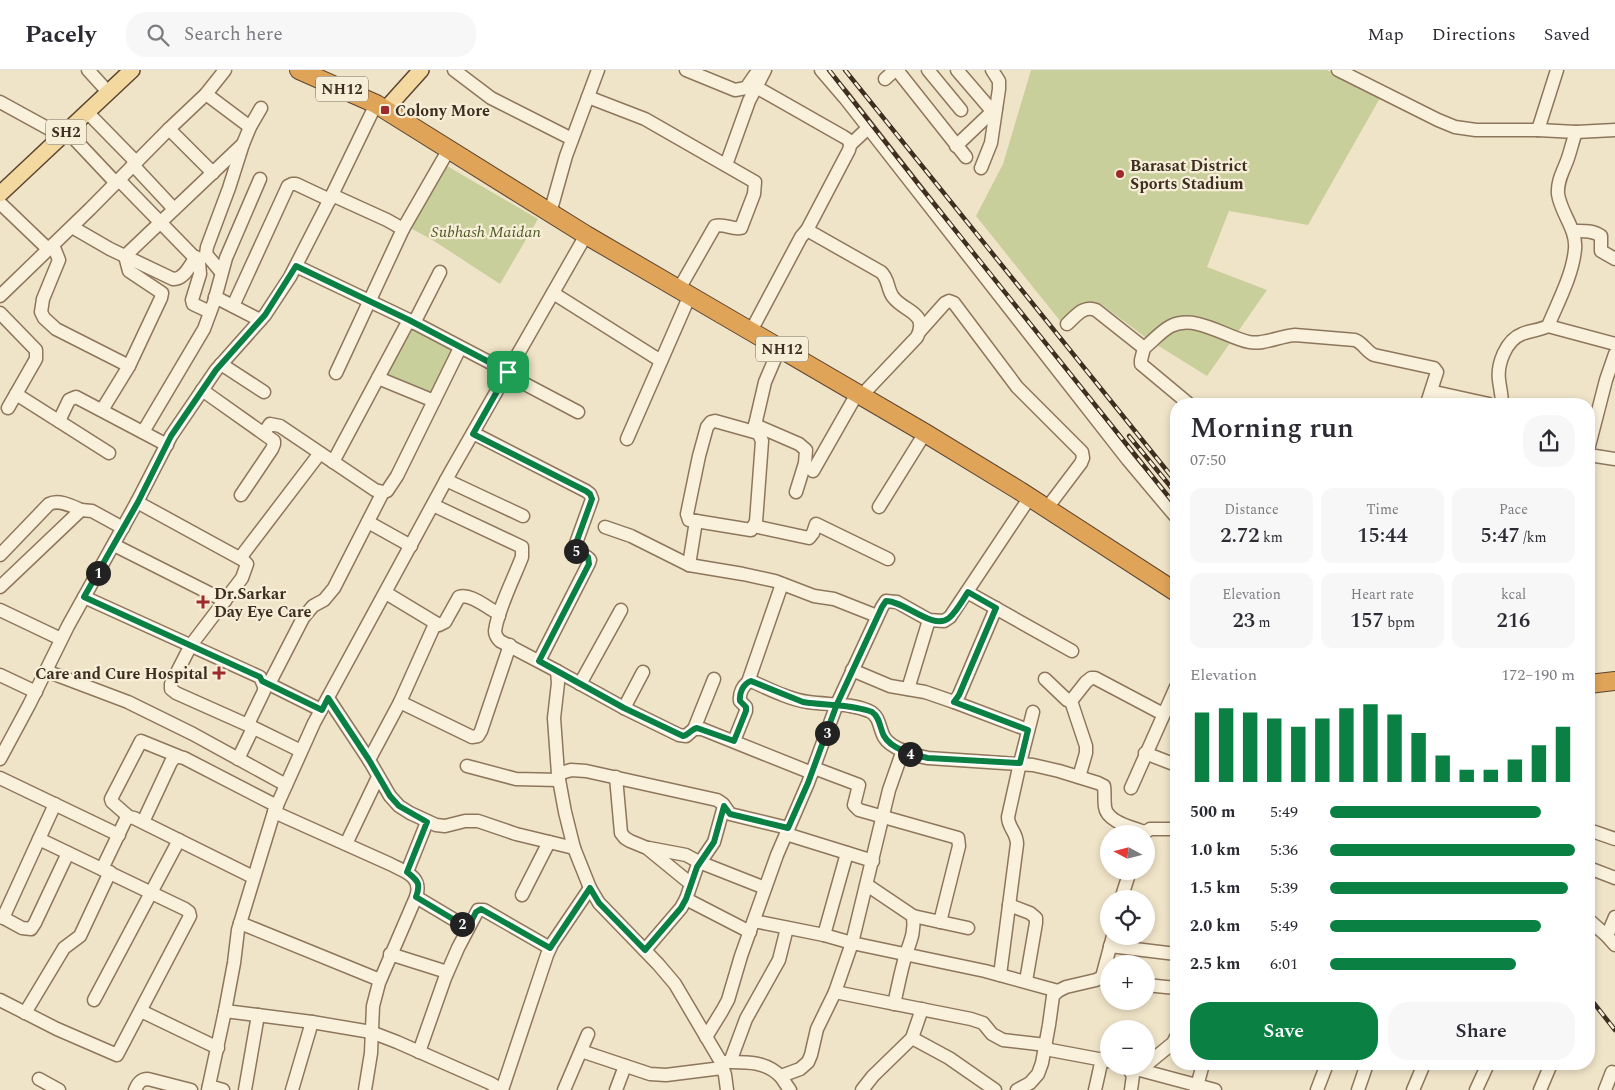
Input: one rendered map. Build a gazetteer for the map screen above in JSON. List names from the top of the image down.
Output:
{
  "streets": {
    "highway": ["NH12"],
    "main road": ["SH2"]
  },
  "parks": ["Subhash Maidan"],
  "places": {
    "transit": ["Colony More"],
    "other": ["Barasat District Sports Stadium"],
    "health": ["Dr.Sarkar Day Eye Care", "Care and Cure Hospital"]
  },
  "north": "left",
  "page": {
    "header": "Pacely",
    "search": "Search here",
    "nav": ["Map", "Directions", "Saved"],
    "heading": ["Morning run", "07:50"],
    "stats": [
      ["Distance", "2.72 km"],
      ["Time", "15:44"],
      ["Pace", "5:47 /km"],
      ["Elevation", "23 m"],
      ["Heart rate", "157 bpm"],
      ["kcal", "216"]
    ],
    "pins": [
      "5",
      "1",
      "3",
      "4",
      "2"
    ],
    "chart": ["Elevation", "172–190 m"],
    "list": [
      {
        "name": "500 m",
        "note": "5:49"
      },
      {
        "name": "1.0 km",
        "note": "5:36"
      },
      {
        "name": "1.5 km",
        "note": "5:39"
      },
      {
        "name": "2.0 km",
        "note": "5:49"
      },
      {
        "name": "2.5 km",
        "note": "6:01"
      }
    ],
    "map_buttons": ["+", "−"],
    "buttons": ["Save", "Share"]
  }
}
